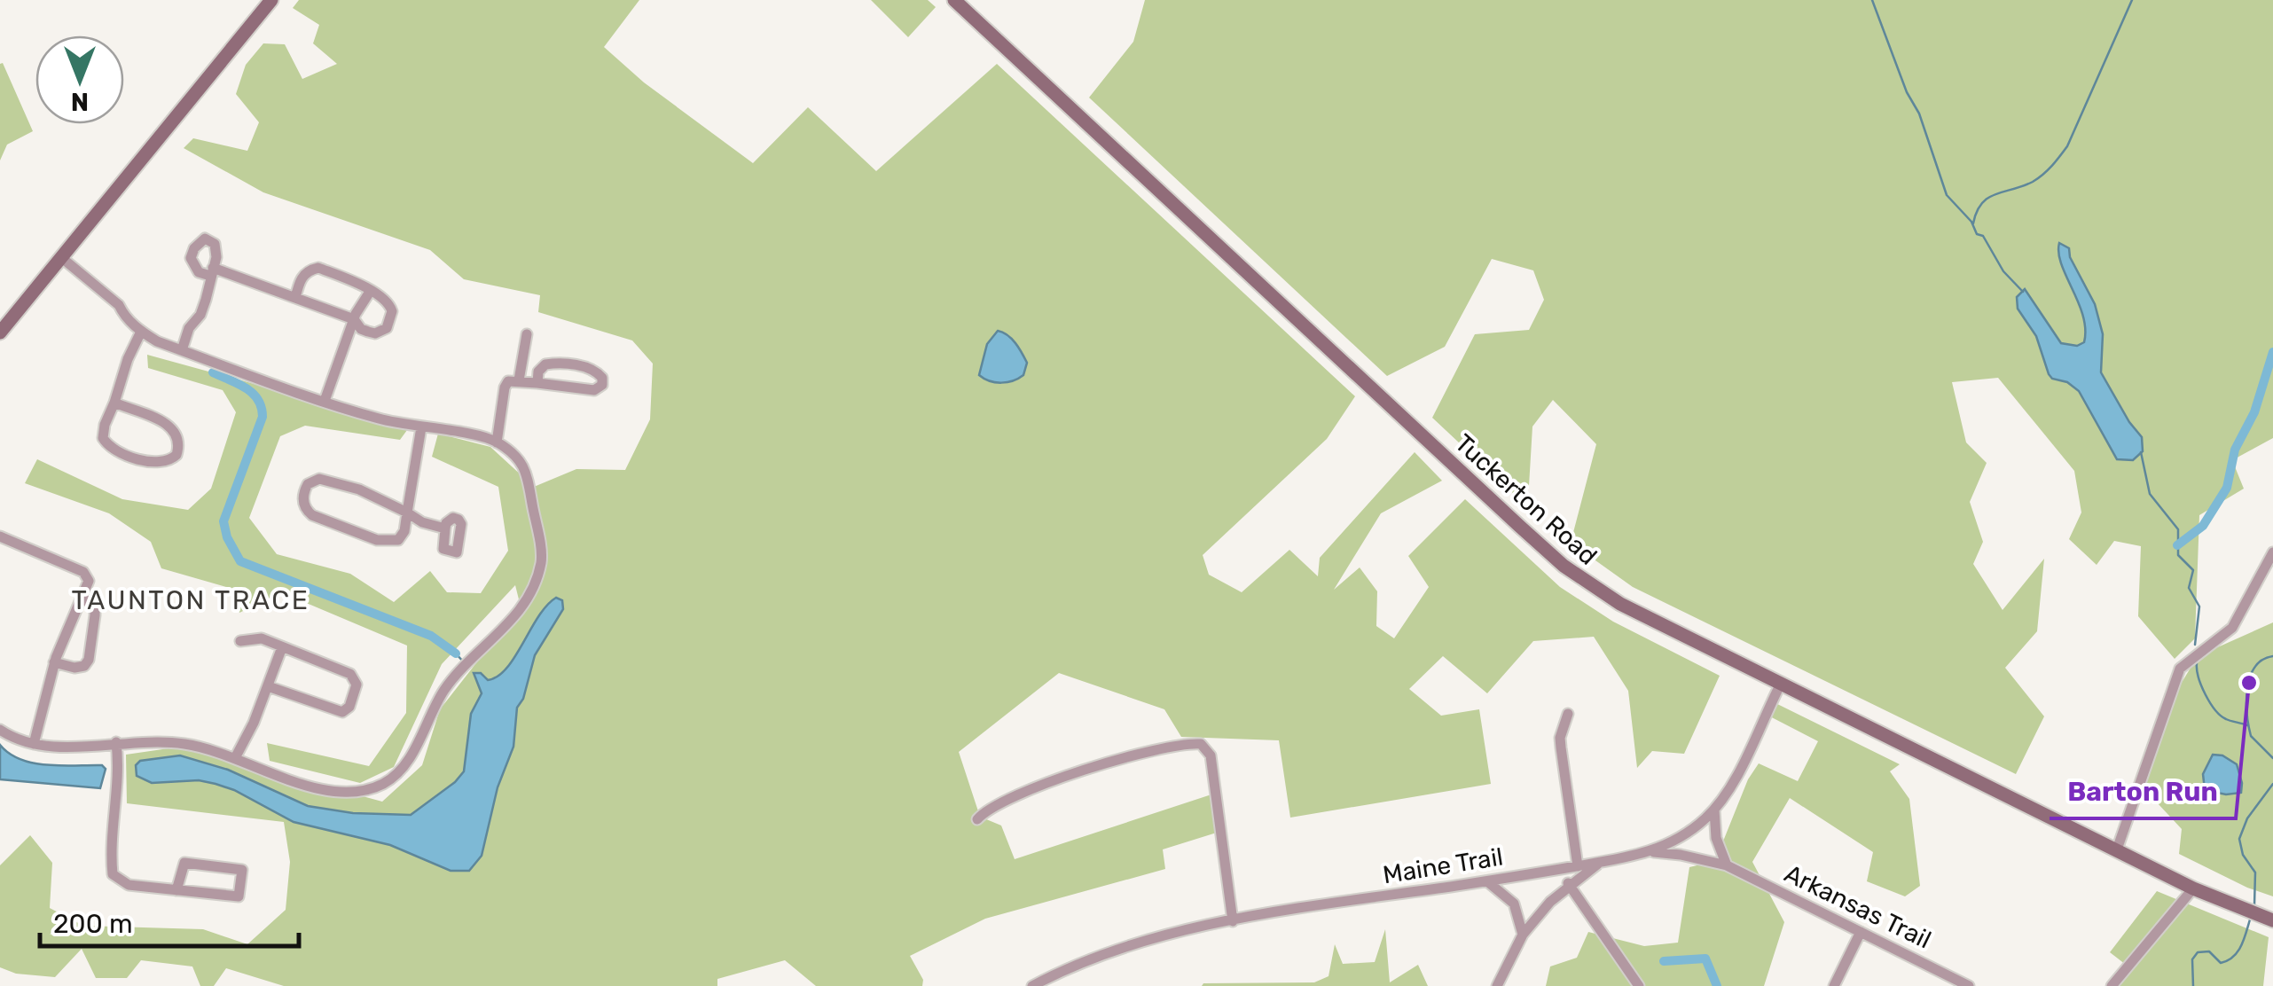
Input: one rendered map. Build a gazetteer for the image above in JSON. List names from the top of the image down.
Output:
{
  "streets": {
    "main road": ["Tuckerton Road"],
    "street": ["Maine Trail", "Arkansas Trail"]
  },
  "crossings": [
    ["Tuckerton Road", "Maine Trail"],
    ["Maine Trail", "Arkansas Trail"]
  ],
  "districts": ["TAUNTON TRACE"],
  "places": ["Barton Run"],
  "scale_bar": "200 m",
  "north": "bottom"
}
